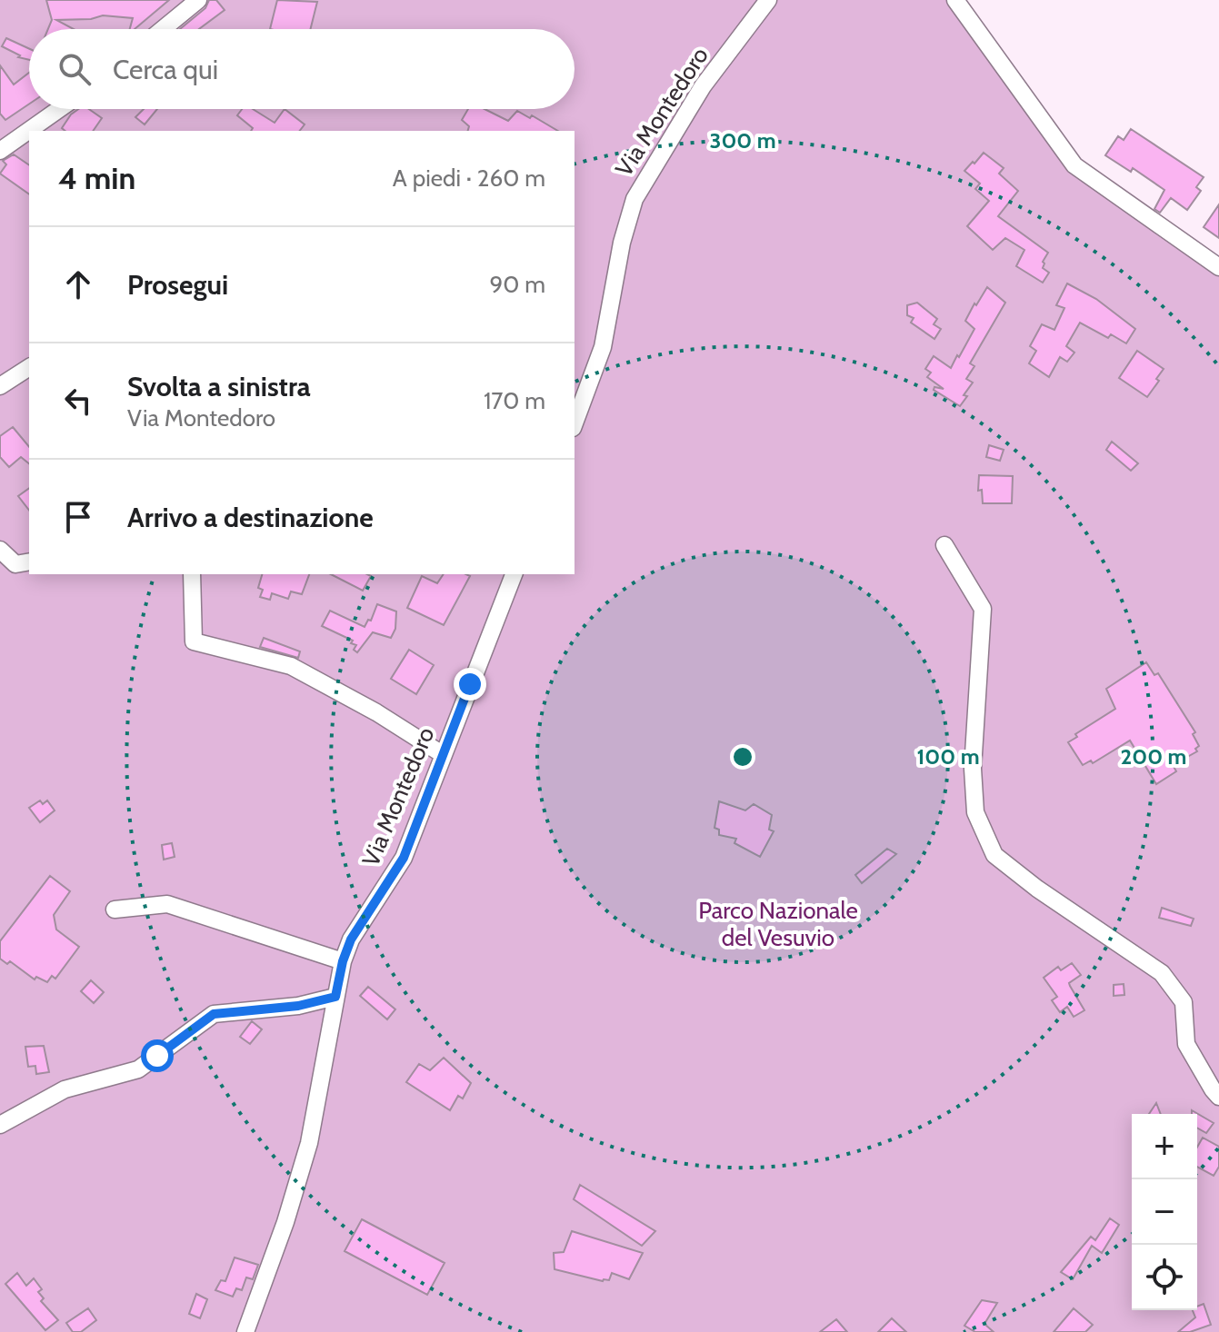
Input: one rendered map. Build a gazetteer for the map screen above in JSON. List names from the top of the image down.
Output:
{
  "streets": {
    "street": ["Via Montedoro"]
  },
  "parks": ["Parco Nazionale del Vesuvio"],
  "page": {
    "search": "Cerca qui",
    "heading": ["4 min", "A piedi · 260 m"],
    "list": [
      ["Prosegui", "90 m"],
      ["Svolta a sinistra", "Via Montedoro", "170 m"],
      "Arrivo a destinazione"
    ],
    "map_buttons": ["+", "−"]
  },
  "rings": ["300 m", "100 m", "200 m"]
}
